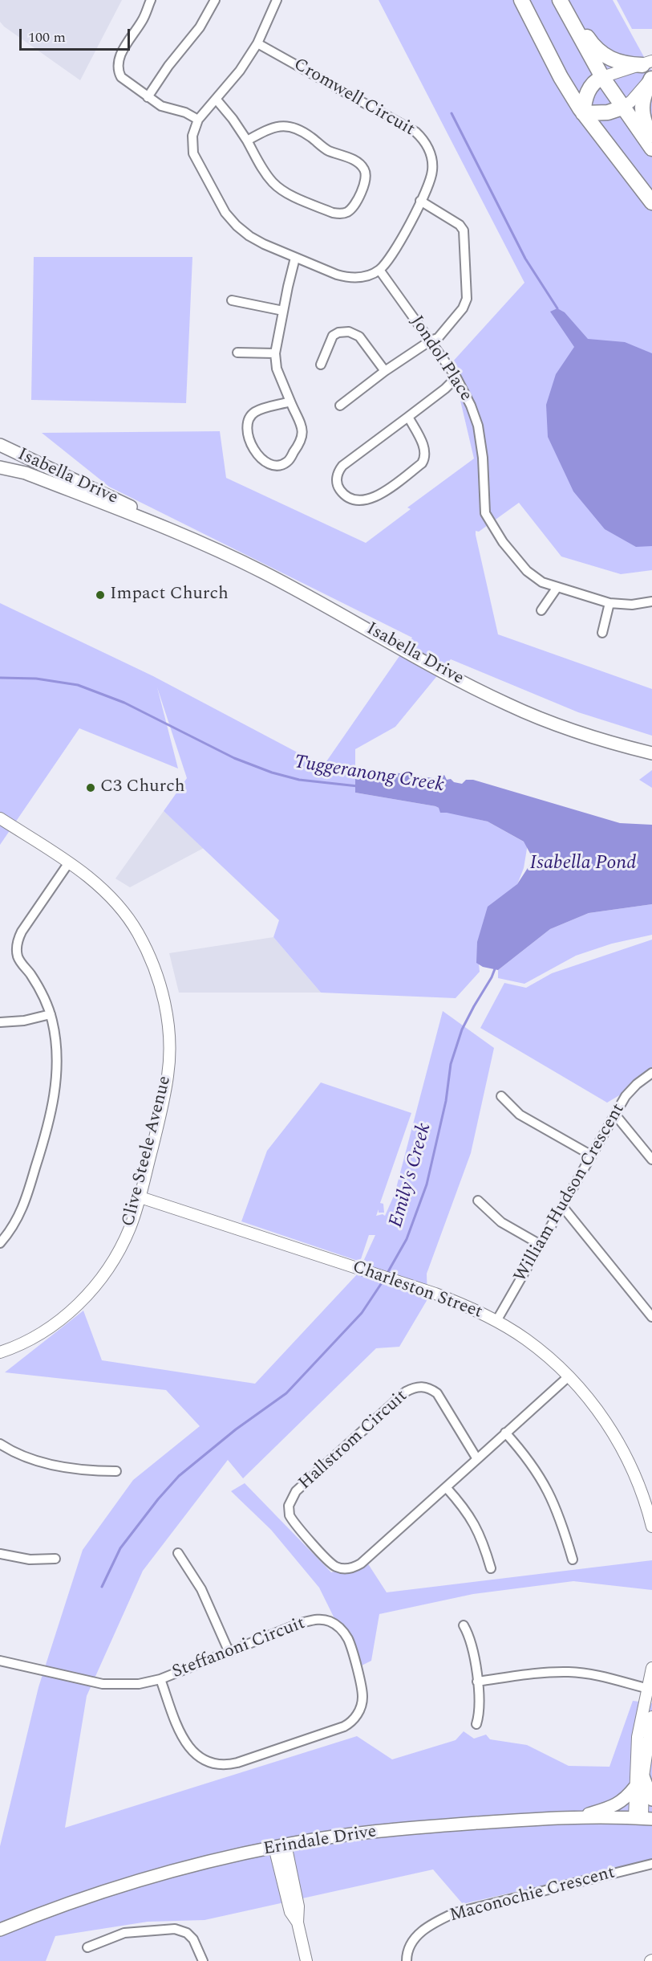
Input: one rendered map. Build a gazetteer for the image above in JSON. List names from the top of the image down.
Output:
{
  "streets": {
    "main road": ["Isabella Drive", "Erindale Drive"],
    "street": [
      "Cromwell Circuit",
      "Jondol Place",
      "Clive Steele Avenue",
      "William Hudson Crescent",
      "Charleston Street",
      "Hallstrom Circuit",
      "Steffanoni Circuit",
      "Maconochie Crescent"
    ]
  },
  "crossings": [
    ["Cromwell Circuit", "Jondol Place"],
    ["Clive Steele Avenue", "Charleston Street"],
    ["William Hudson Crescent", "Charleston Street"],
    ["Charleston Street", "Hallstrom Circuit"]
  ],
  "water": ["Tuggeranong Creek", "Isabella Pond", "Emily's Creek"],
  "places": ["Impact Church", "C3 Church"],
  "scale_bar": "100 m"
}
